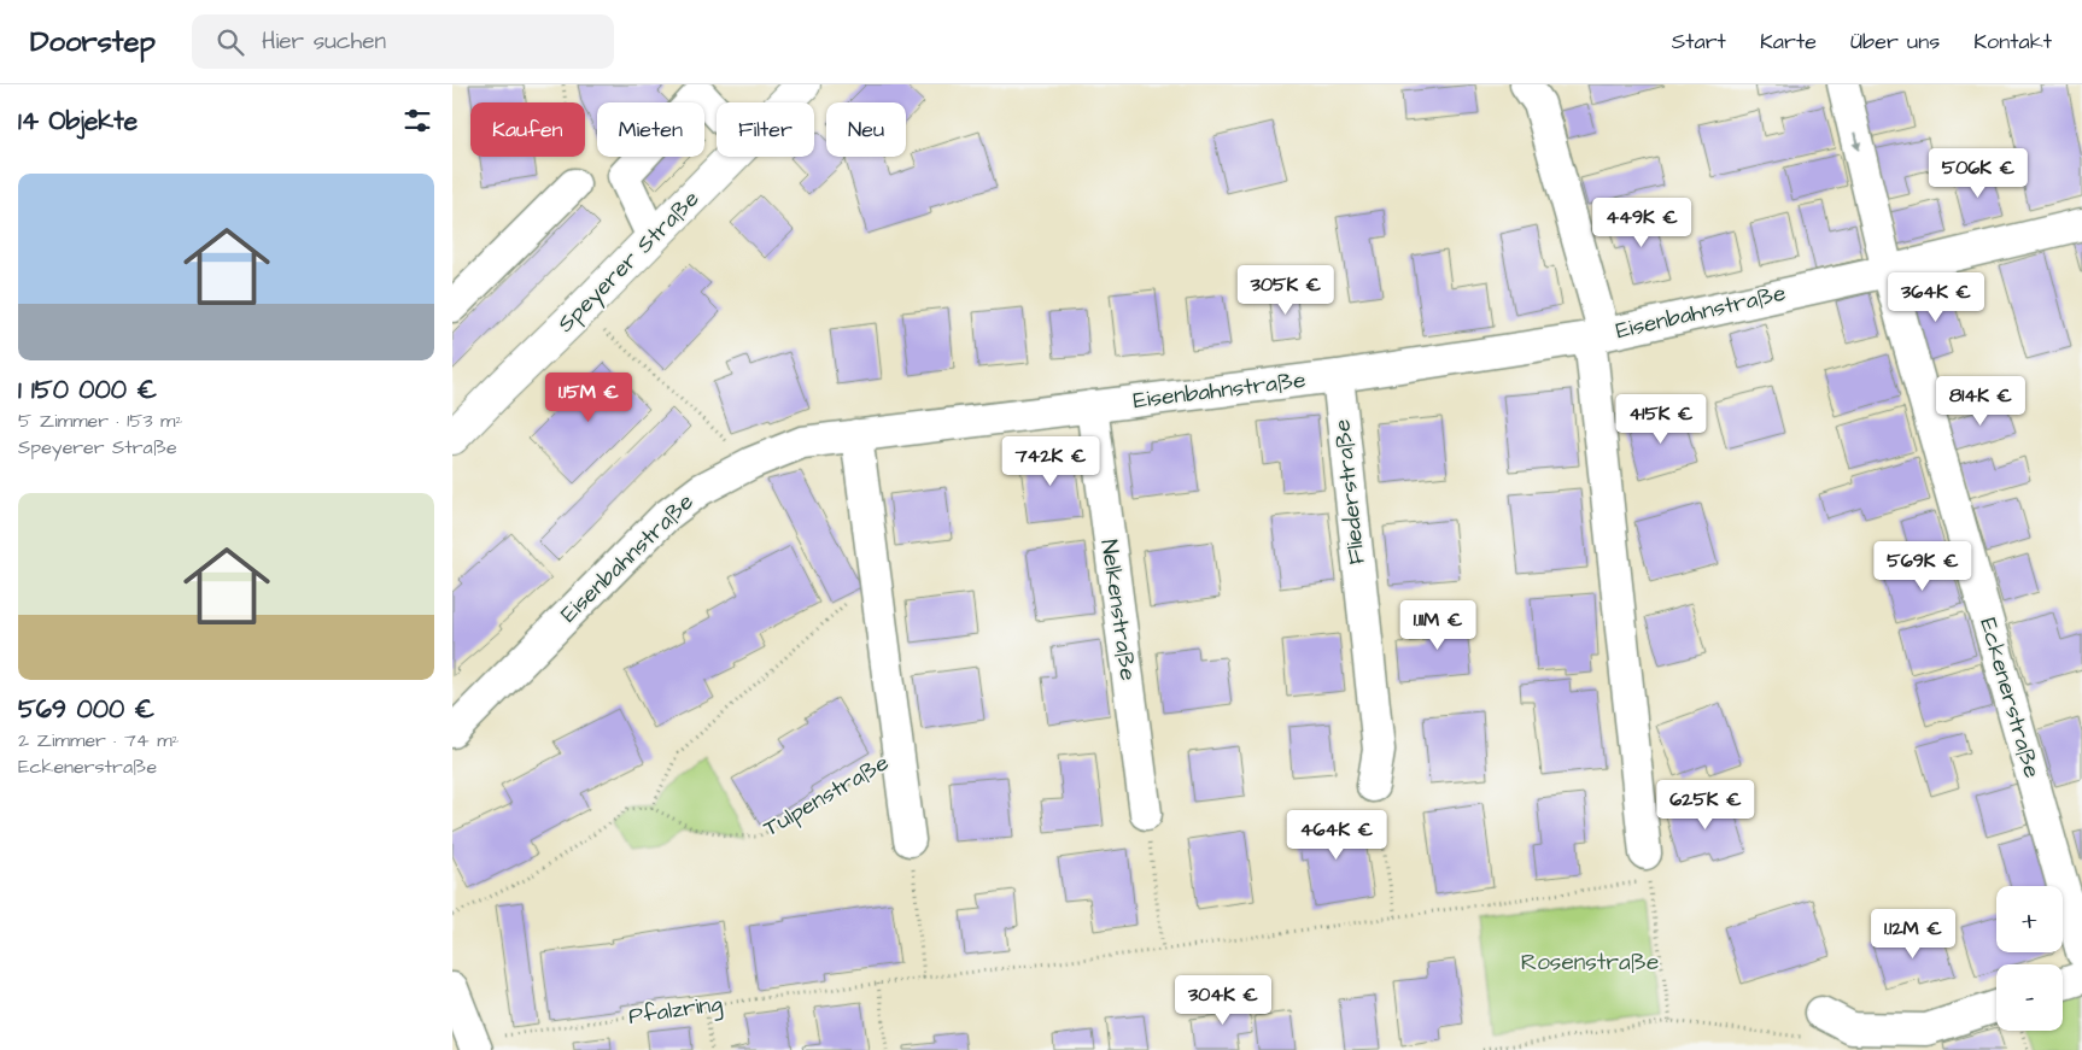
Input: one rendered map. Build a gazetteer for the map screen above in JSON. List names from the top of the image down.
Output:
{
  "streets": {
    "main road": ["Speyerer Straße"],
    "street": [
      "Eisenbahnstraße",
      "Fliederstraße",
      "Nelkenstraße",
      "Eckenerstraße",
      "Tulpenstraße"
    ],
    "path": ["Pfalzring"]
  },
  "crossings": [
    ["Eisenbahnstraße", "Fliederstraße"],
    ["Eisenbahnstraße", "Nelkenstraße"],
    ["Eisenbahnstraße", "Eckenerstraße"],
    ["Eisenbahnstraße", "Tulpenstraße"]
  ],
  "parks": ["Rosenstraße"],
  "page": {
    "header": "Doorstep",
    "search": "Hier suchen",
    "nav": [
      "Start",
      "Karte",
      "Über uns",
      "Kontakt"
    ],
    "heading": "14 Objekte",
    "chip": [
      "Kaufen",
      "Mieten",
      "Filter",
      "Neu"
    ],
    "price": [
      "506K €",
      "449K €",
      "305K €",
      "364K €",
      "1.15M €",
      "814K €",
      "415K €",
      "742K €",
      "569K €",
      "1.11M €",
      "625K €",
      "464K €",
      "1.12M €",
      "304K €"
    ],
    "list": [
      {
        "name": "1 150 000 €",
        "note": "5 Zimmer · 153 m² · Speyerer Straße"
      },
      {
        "name": "569 000 €",
        "note": "2 Zimmer · 74 m² · Eckenerstraße"
      }
    ],
    "map_buttons": ["+", "−"]
  }
}
